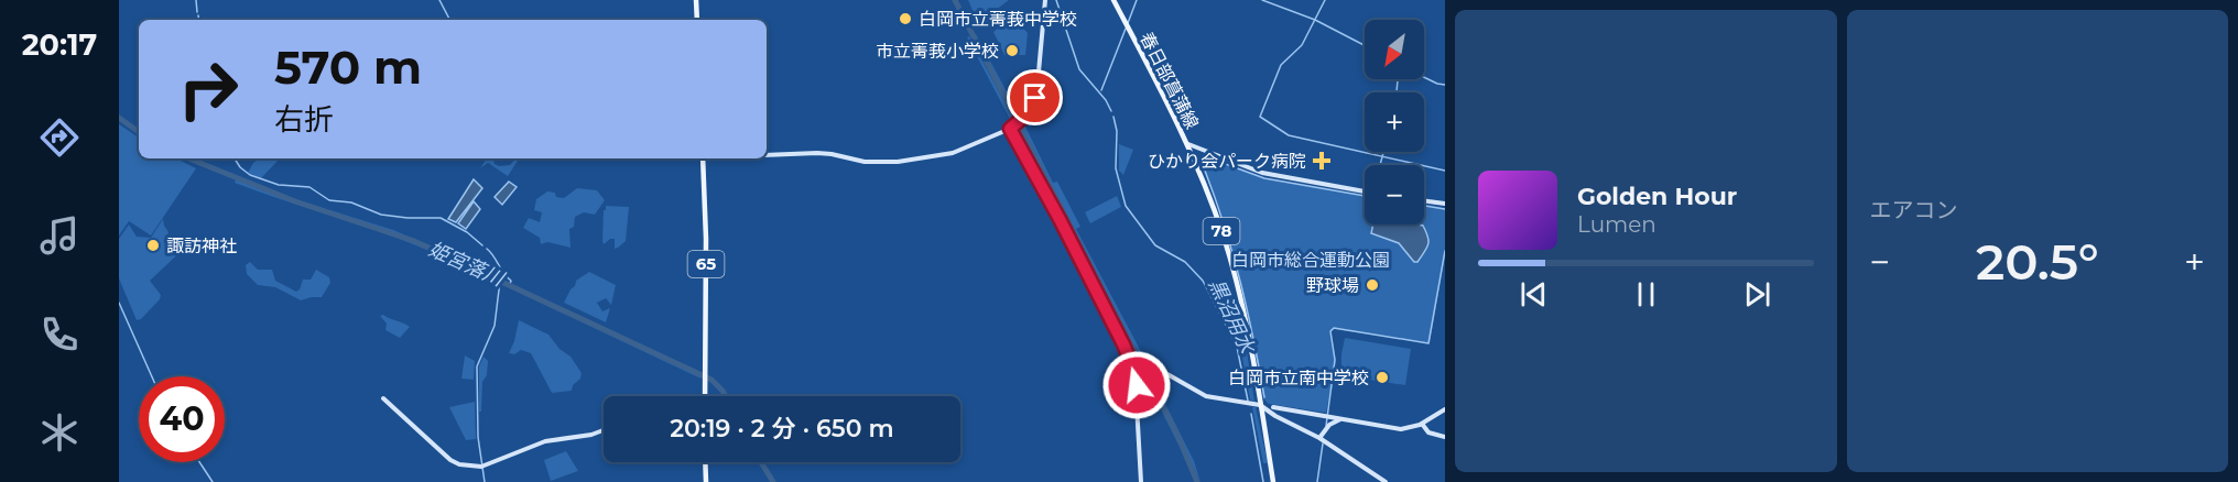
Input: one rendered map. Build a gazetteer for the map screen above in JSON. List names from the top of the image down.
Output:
{
  "streets": {
    "main road": ["春日部菖蒲線", "78", "65"]
  },
  "water": ["姫宮落川", "黒沼用水"],
  "parks": ["白岡市総合運動公園"],
  "places": {
    "other": [
      "白岡市立菁莪中学校",
      "市立菁莪小学校",
      "諏訪神社",
      "野球場",
      "白岡市立南中学校"
    ],
    "health": ["ひかり会パーク病院"]
  },
  "north": "bottom left",
  "page": {
    "tabs": "20:17",
    "tile": "エアコン",
    "map_buttons": ["+", "−"],
    "turn": ["570 m", "右折"],
    "song": ["Golden Hour", "Lumen"],
    "heat": ["−", "20.5°", "+"],
    "limit": "40",
    "trip": "20:19 · 2 分 · 650 m"
  }
}
